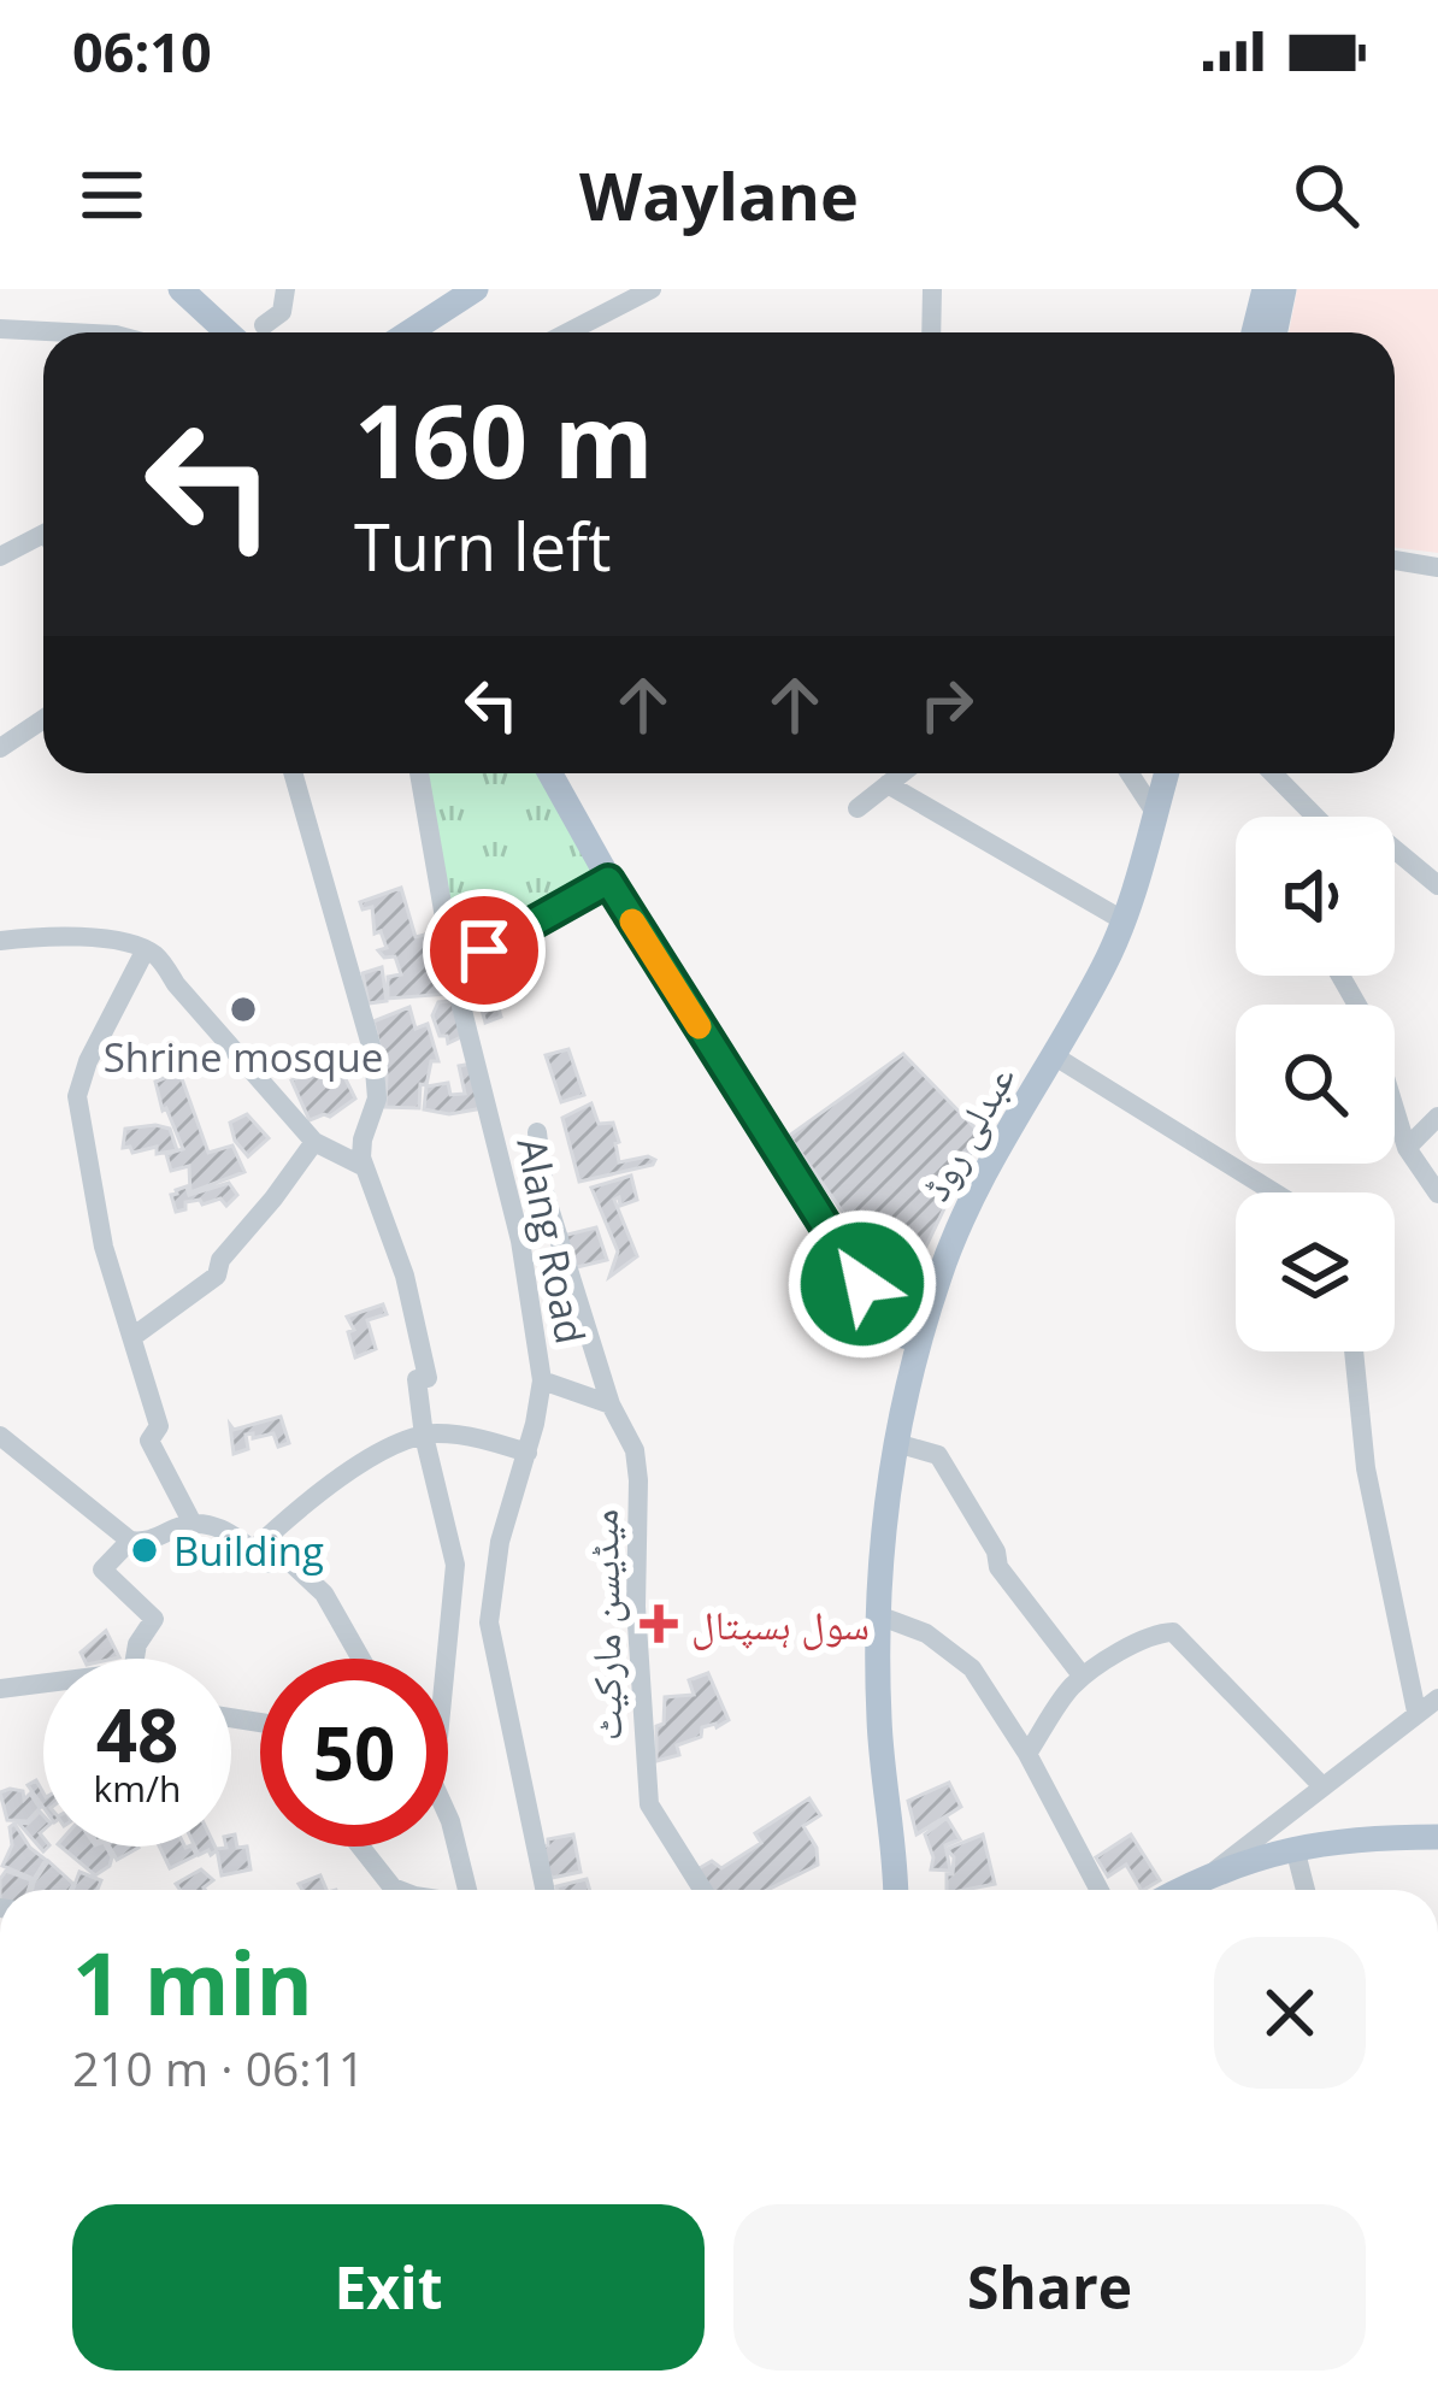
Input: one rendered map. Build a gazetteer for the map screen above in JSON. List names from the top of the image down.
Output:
{
  "streets": {
    "main road": ["عبدلی روڈ"],
    "street": ["Alang Road", "میڈیسن مارکیٹ"]
  },
  "places": {
    "other": ["Shrine mosque", "Building"],
    "health": ["سول ہسپتال"]
  },
  "page": {
    "status": "06:10",
    "header": "Waylane",
    "turn": ["160 m", "Turn left"],
    "speed": "48 km/h",
    "limit": "50",
    "heading": ["1 min", "210 m · 06:11"],
    "buttons": ["Exit", "Share"]
  }
}
